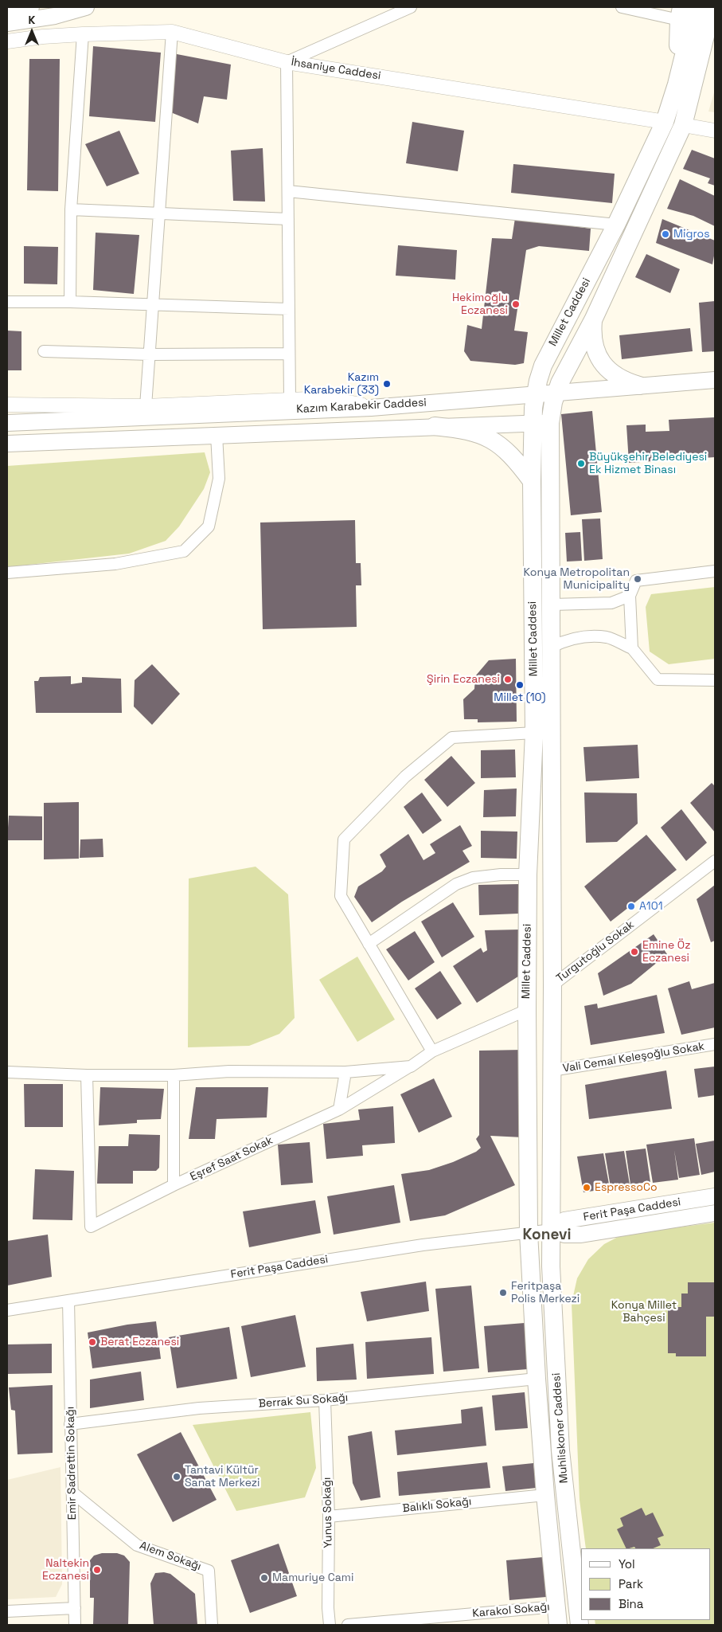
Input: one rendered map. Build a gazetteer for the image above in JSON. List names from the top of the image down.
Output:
{
  "streets": {
    "main road": [
      "Millet Caddesi",
      "Kazım Karabekir Caddesi",
      "Ferit Paşa Caddesi",
      "Muhliskoner Caddesi"
    ],
    "street": [
      "İhsaniye Caddesi",
      "Turgutoğlu Sokak",
      "Vali Cemal Keleşoğlu Sokak",
      "Eşref Saat Sokak",
      "Berrak Su Sokağı",
      "Emir Sadrettin Sokağı",
      "Balıklı Sokağı",
      "Yunus Sokağı",
      "Alem Sokağı",
      "Karakol Sokağı"
    ]
  },
  "crossings": [
    ["İhsaniye Caddesi", "Millet Caddesi"],
    ["Millet Caddesi", "Kazım Karabekir Caddesi"],
    ["Millet Caddesi", "Turgutoğlu Sokak"],
    ["Millet Caddesi", "Vali Cemal Keleşoğlu Sokak"],
    ["Millet Caddesi", "Eşref Saat Sokak"],
    ["Millet Caddesi", "Ferit Paşa Caddesi"],
    ["Millet Caddesi", "Muhliskoner Caddesi"],
    ["Ferit Paşa Caddesi", "Muhliskoner Caddesi"],
    ["Ferit Paşa Caddesi", "Emir Sadrettin Sokağı"],
    ["Berrak Su Sokağı", "Muhliskoner Caddesi"],
    ["Berrak Su Sokağı", "Emir Sadrettin Sokağı"],
    ["Berrak Su Sokağı", "Yunus Sokağı"],
    ["Muhliskoner Caddesi", "Balıklı Sokağı"],
    ["Muhliskoner Caddesi", "Karakol Sokağı"],
    ["Emir Sadrettin Sokağı", "Alem Sokağı"],
    ["Balıklı Sokağı", "Yunus Sokağı"]
  ],
  "districts": ["Konevi"],
  "parks": ["Konya Millet Bahçesi"],
  "places": [
    "Migros",
    "Hekimoğlu Eczanesi",
    "Kazım Karabekir (33)",
    "Büyükşehir Belediyesi Ek Hizmet Binası",
    "Konya Metropolitan Municipality",
    "Şirin Eczanesi",
    "Millet (10)",
    "A101",
    "Emine Öz Eczanesi",
    "EspressoCo",
    "Feritpaşa Polis Merkezi",
    "Berat Eczanesi",
    "Tantavi Kültür Sanat Merkezi",
    "Naltekin Eczanesi",
    "Mamuriye Cami"
  ],
  "legend": ["Yol", "Park", "Bina"],
  "north": "top"
}
